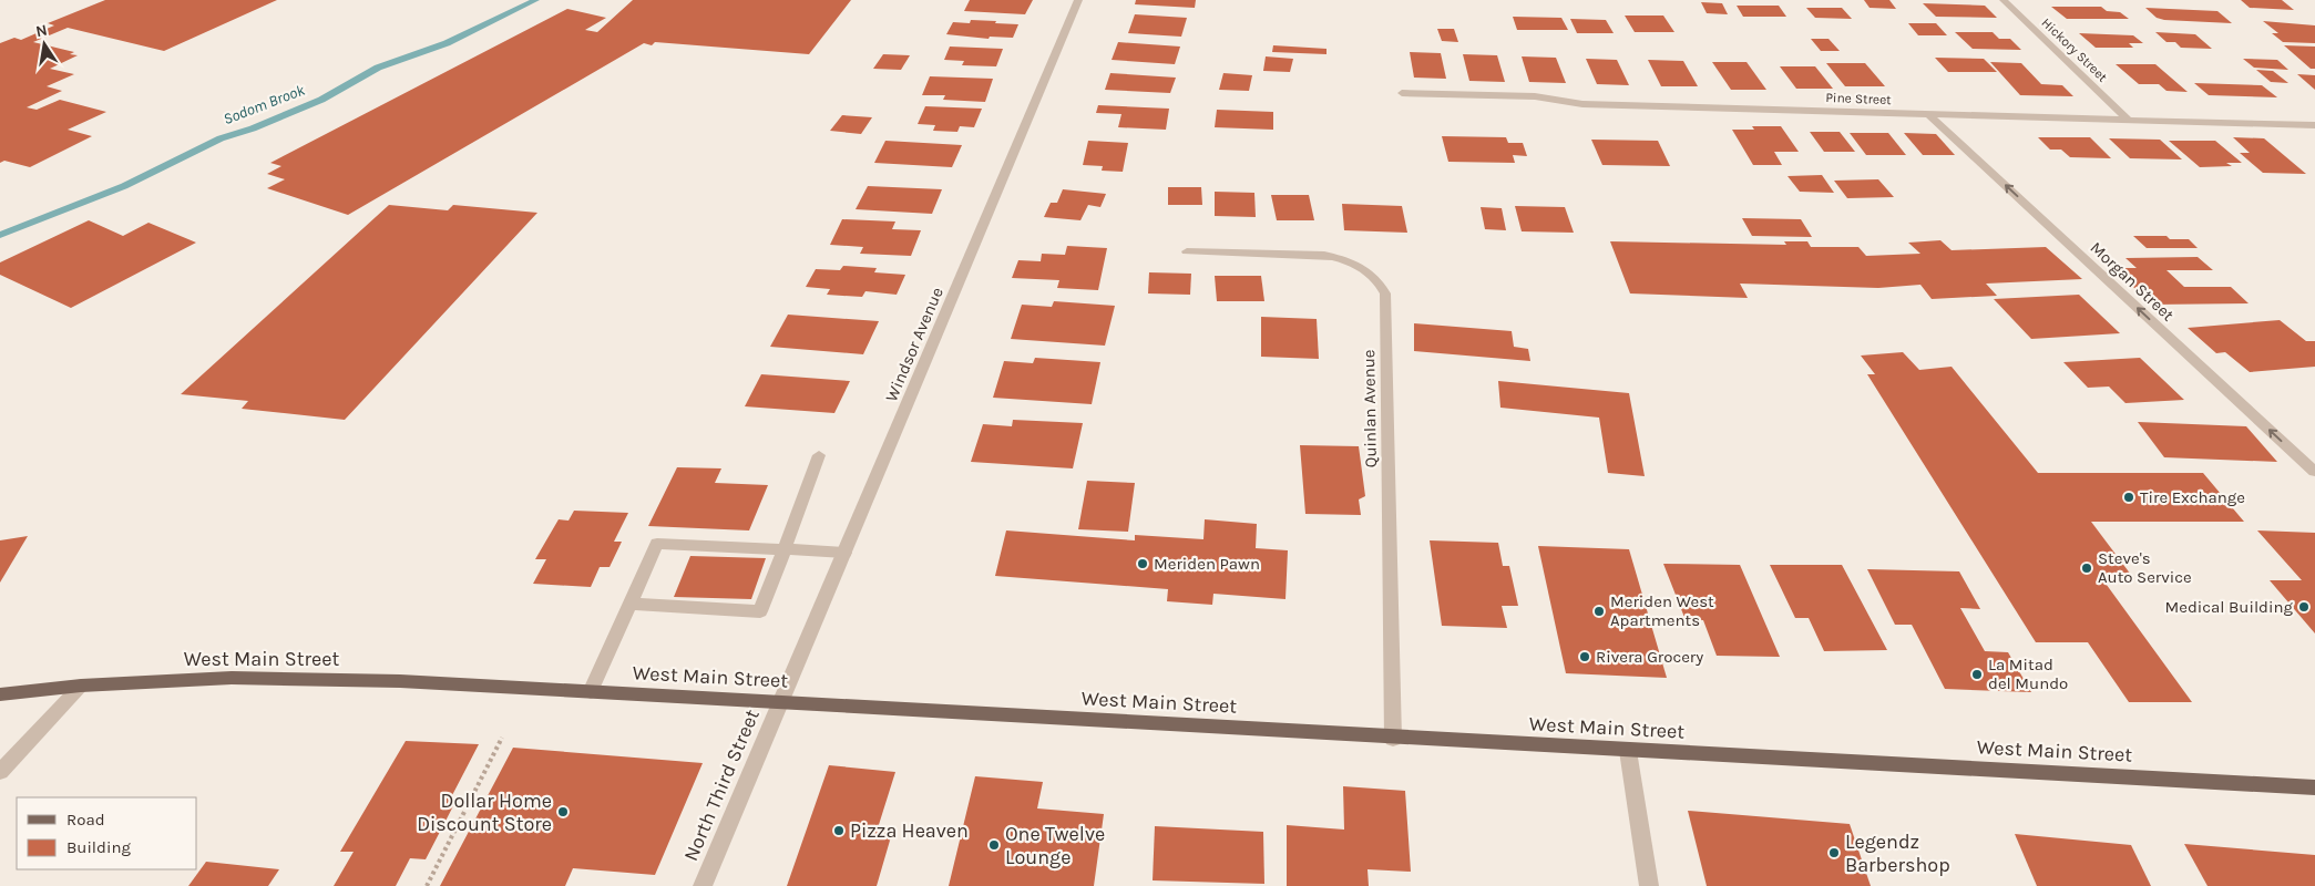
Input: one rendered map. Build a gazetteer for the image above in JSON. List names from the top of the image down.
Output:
{
  "streets": {
    "main road": ["West Main Street"],
    "street": [
      "Hickory Street",
      "Pine Street",
      "Morgan Street",
      "Windsor Avenue",
      "Quinlan Avenue",
      "North Third Street"
    ]
  },
  "crossings": [
    ["Hickory Street", "Pine Street"],
    ["Pine Street", "Morgan Street"],
    ["Windsor Avenue", "West Main Street"],
    ["Windsor Avenue", "North Third Street"],
    ["Quinlan Avenue", "West Main Street"],
    ["West Main Street", "North Third Street"]
  ],
  "one_way": ["Morgan Street"],
  "water": ["Sodom Brook"],
  "places": [
    "Tire Exchange",
    "Meriden Pawn",
    "Steve's Auto Service",
    "Medical Building",
    "Meriden West Apartments",
    "Rivera Grocery",
    "La Mitad del Mundo",
    "Dollar Home Discount Store",
    "Pizza Heaven",
    "One Twelve Lounge",
    "Legendz Barbershop"
  ],
  "legend": ["Road", "Building"],
  "north": "top"
}
